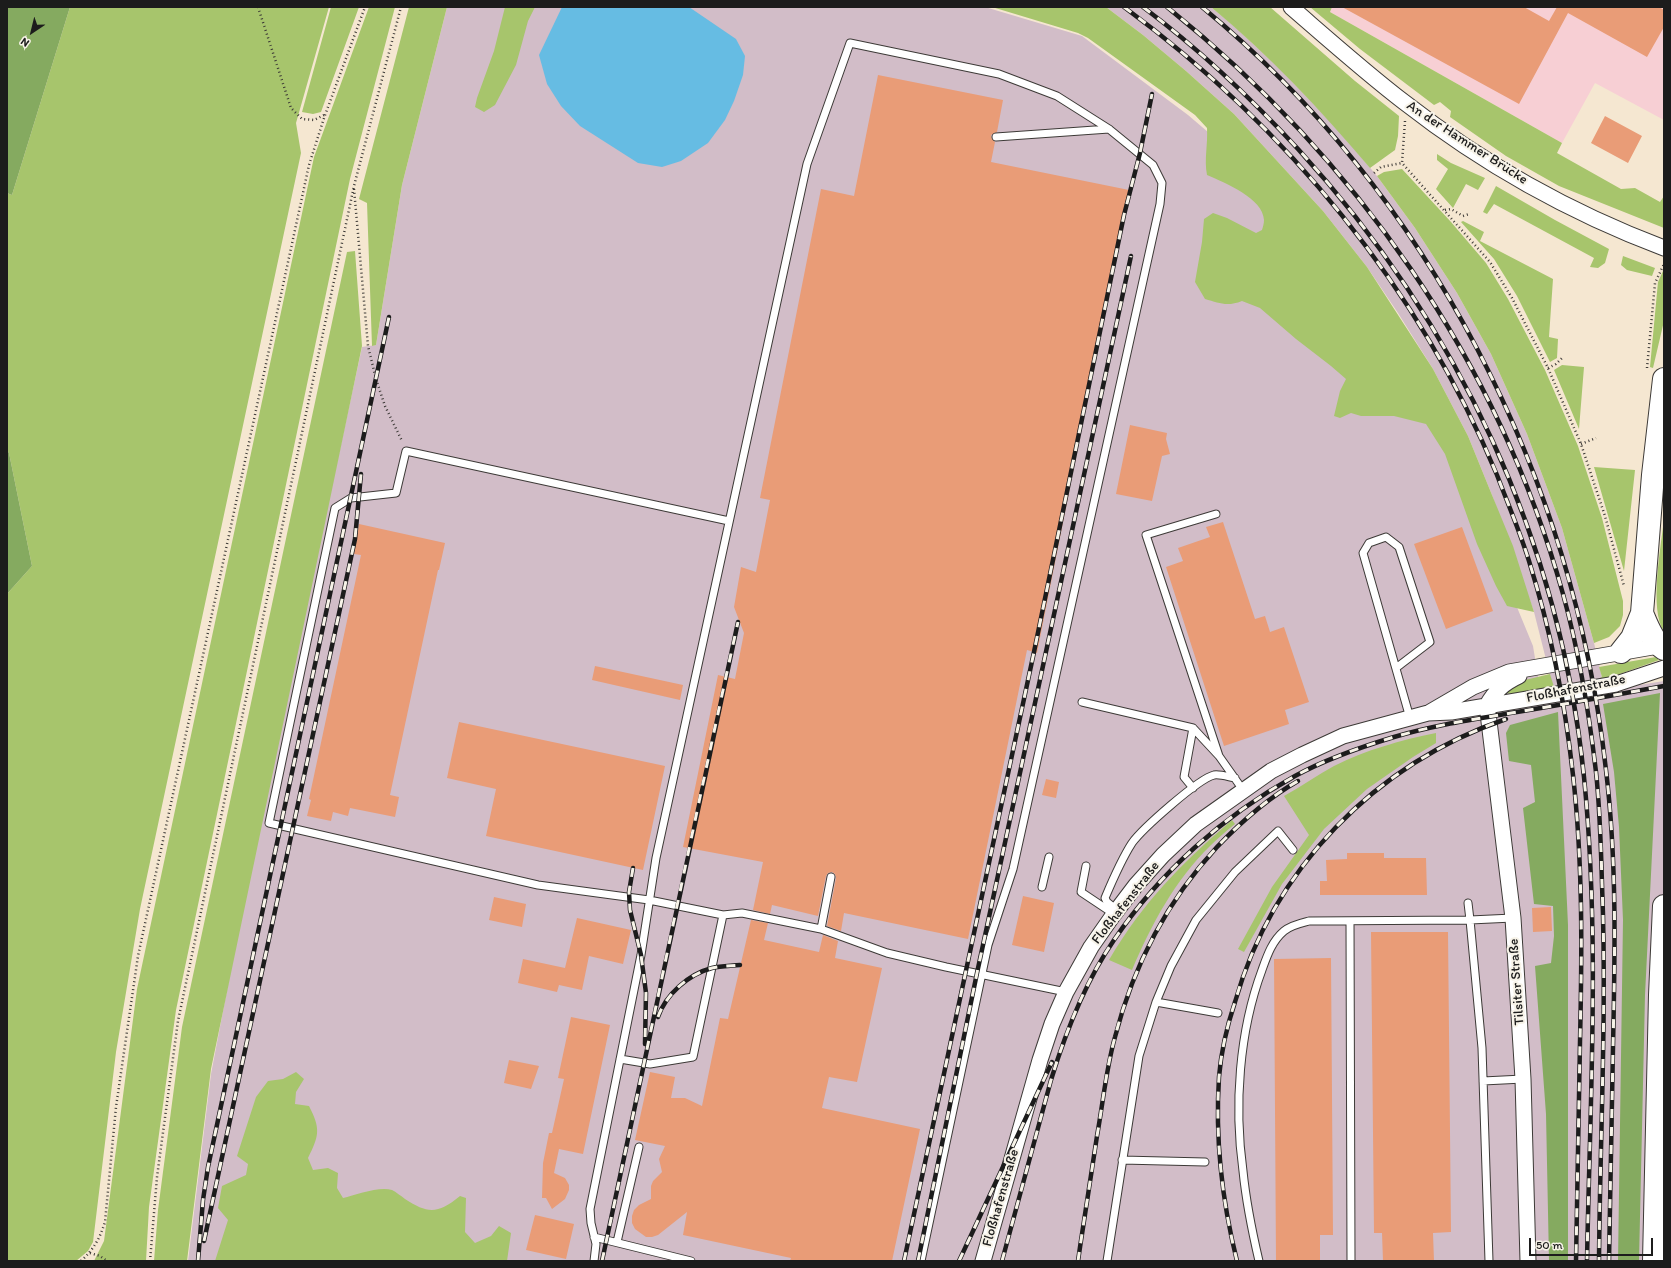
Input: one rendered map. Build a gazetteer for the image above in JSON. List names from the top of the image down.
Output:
{
  "streets": {
    "street": ["An der Hammer Brücke", "Floßhafenstraße", "Tilsiter Straße"]
  },
  "crossings": [
    ["Floßhafenstraße", "Tilsiter Straße"]
  ],
  "scale_bar": "50 m",
  "north": "bottom left"
}
